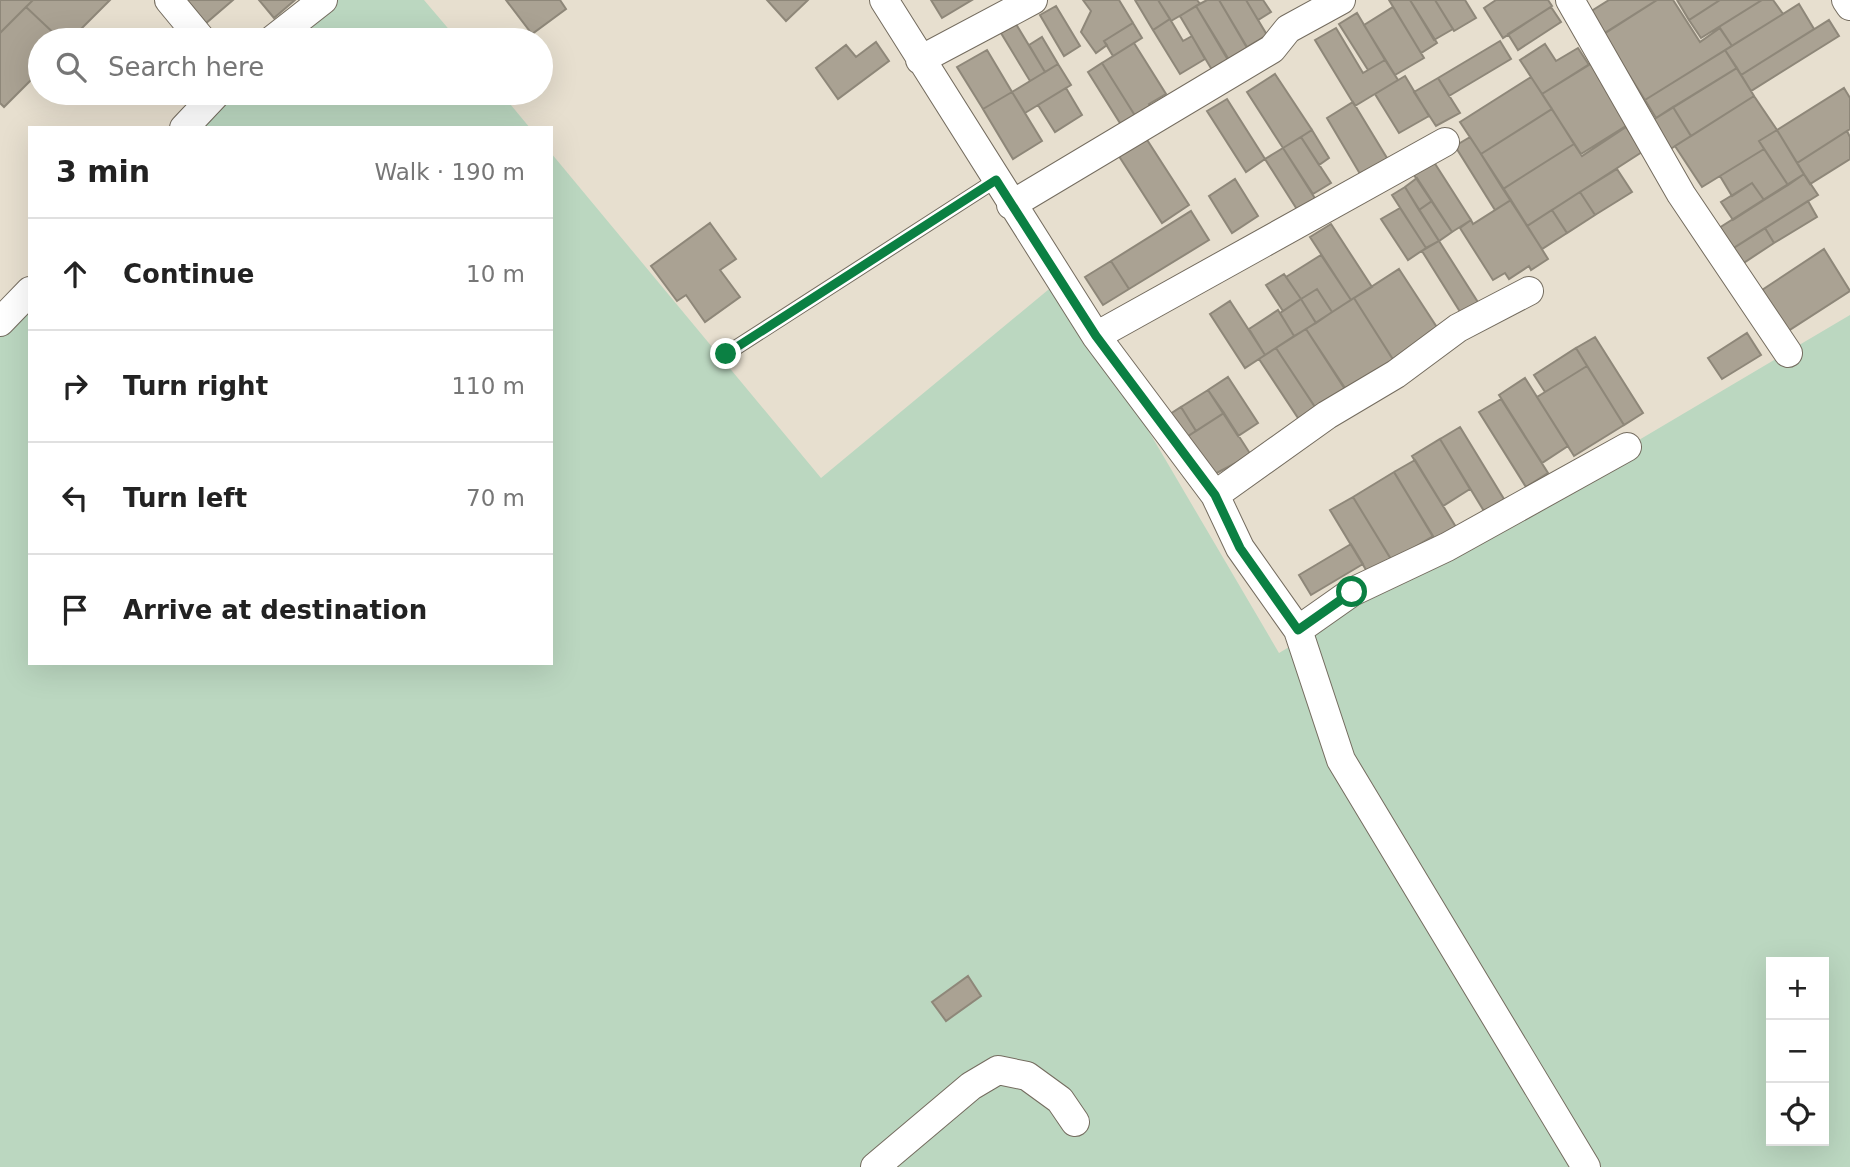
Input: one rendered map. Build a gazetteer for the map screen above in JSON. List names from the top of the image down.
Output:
{
  "page": {
    "search": "Search here",
    "heading": ["3 min", "Walk · 190 m"],
    "list": [
      ["Continue", "10 m"],
      ["Turn right", "110 m"],
      ["Turn left", "70 m"],
      "Arrive at destination"
    ],
    "map_buttons": ["+", "−"]
  }
}
